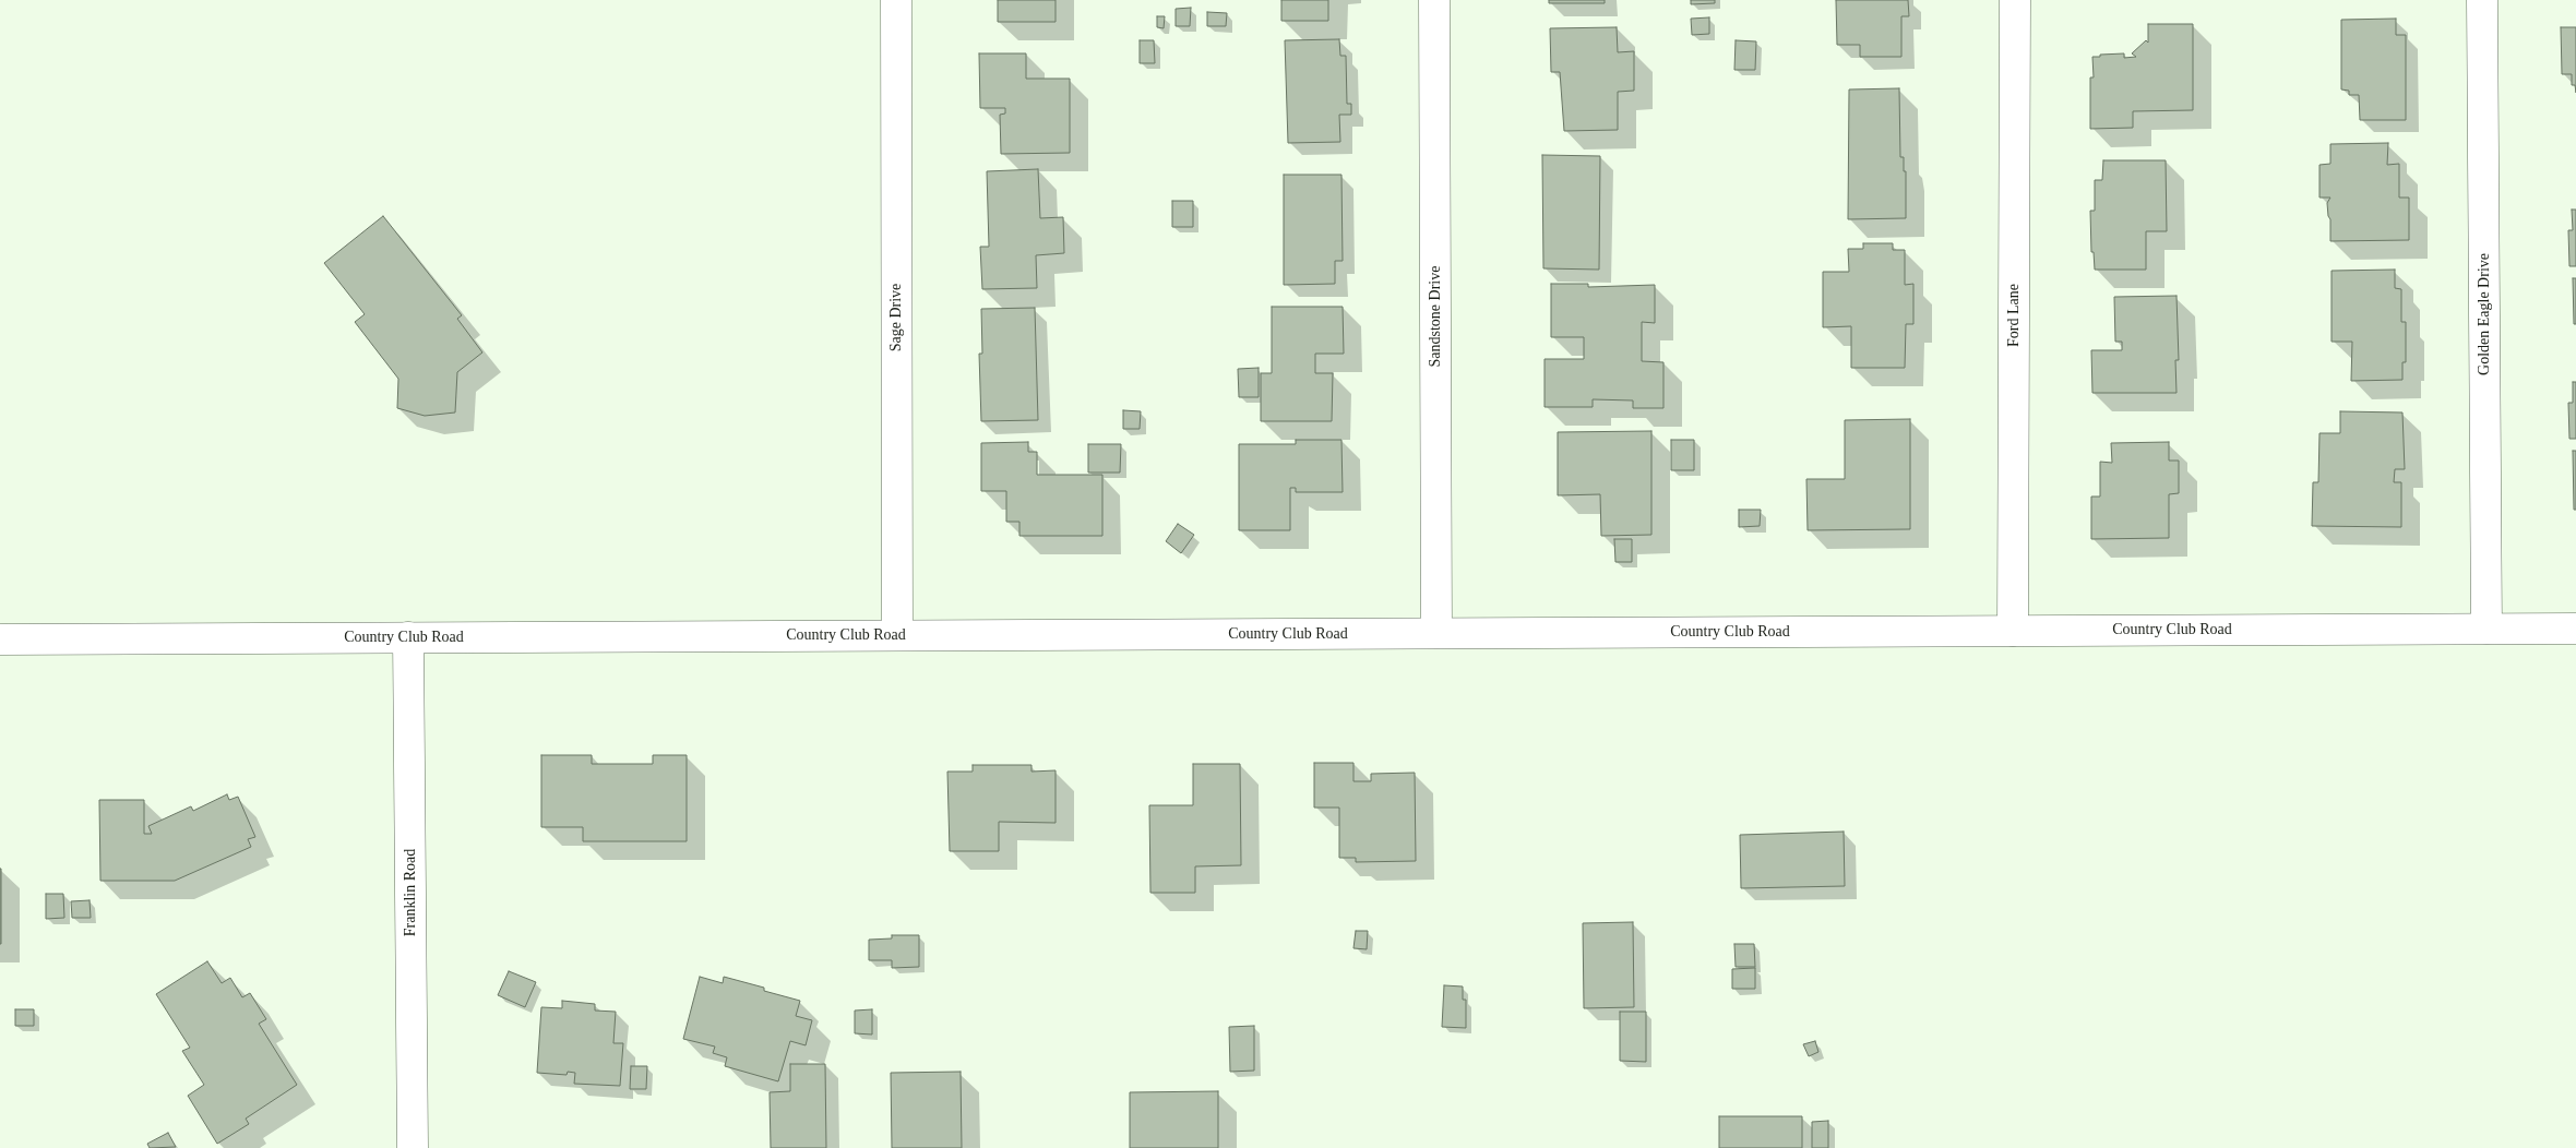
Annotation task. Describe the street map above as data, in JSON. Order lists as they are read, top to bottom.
{
  "streets": {
    "street": [
      "Golden Eagle Drive",
      "Ford Lane",
      "Sandstone Drive",
      "Sage Drive",
      "Country Club Road",
      "Franklin Road"
    ]
  },
  "crossings": [
    ["Golden Eagle Drive", "Country Club Road"],
    ["Ford Lane", "Country Club Road"],
    ["Sandstone Drive", "Country Club Road"],
    ["Sage Drive", "Country Club Road"],
    ["Country Club Road", "Franklin Road"]
  ]
}
